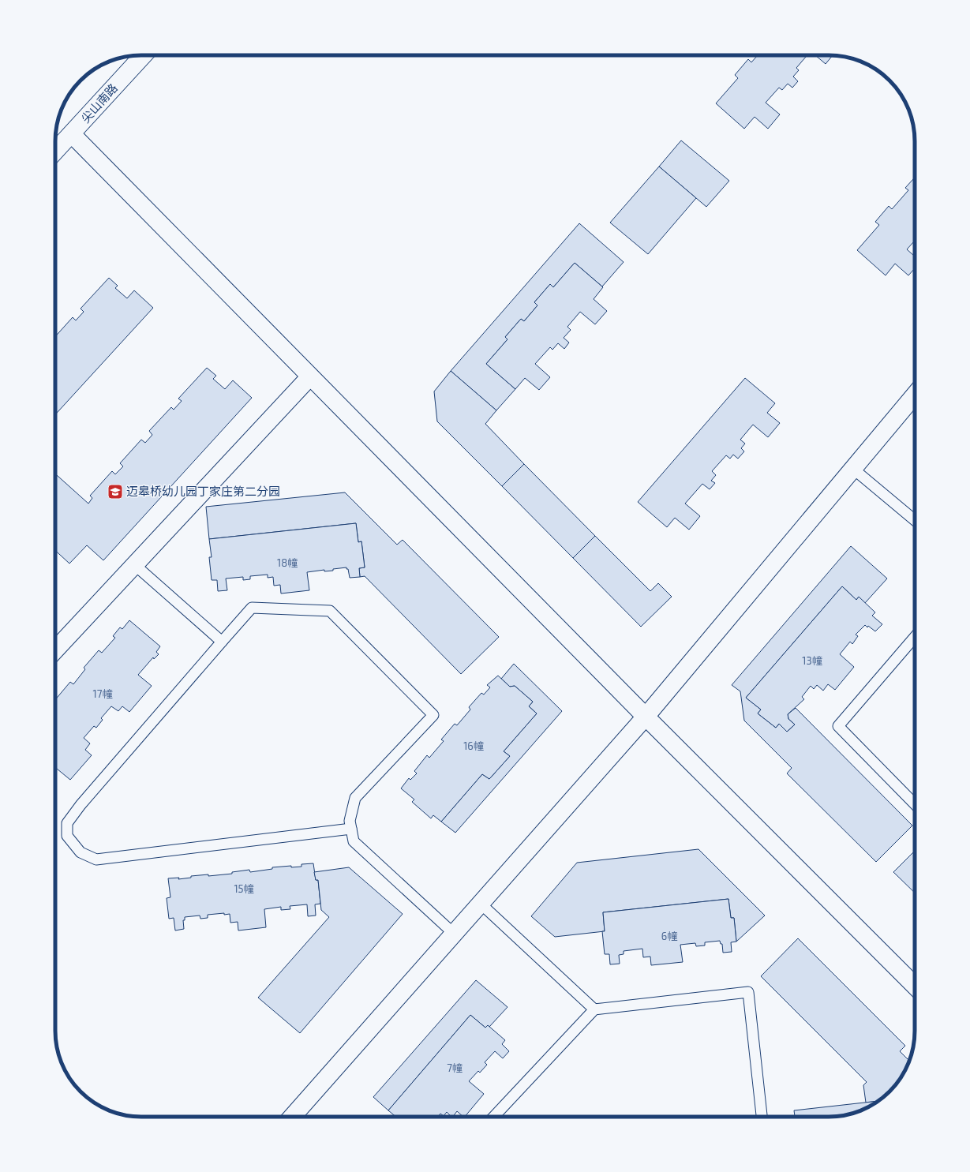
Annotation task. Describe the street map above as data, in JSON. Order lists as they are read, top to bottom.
{
  "streets": {
    "street": ["尖山南路"]
  },
  "places": {
    "school or university": ["迈皋桥幼儿园丁家庄第二分园"]
  },
  "house_numbers": [
    "18幢",
    "13幢",
    "17幢",
    "16幢",
    "15幢",
    "6幢",
    "7幢"
  ]
}
